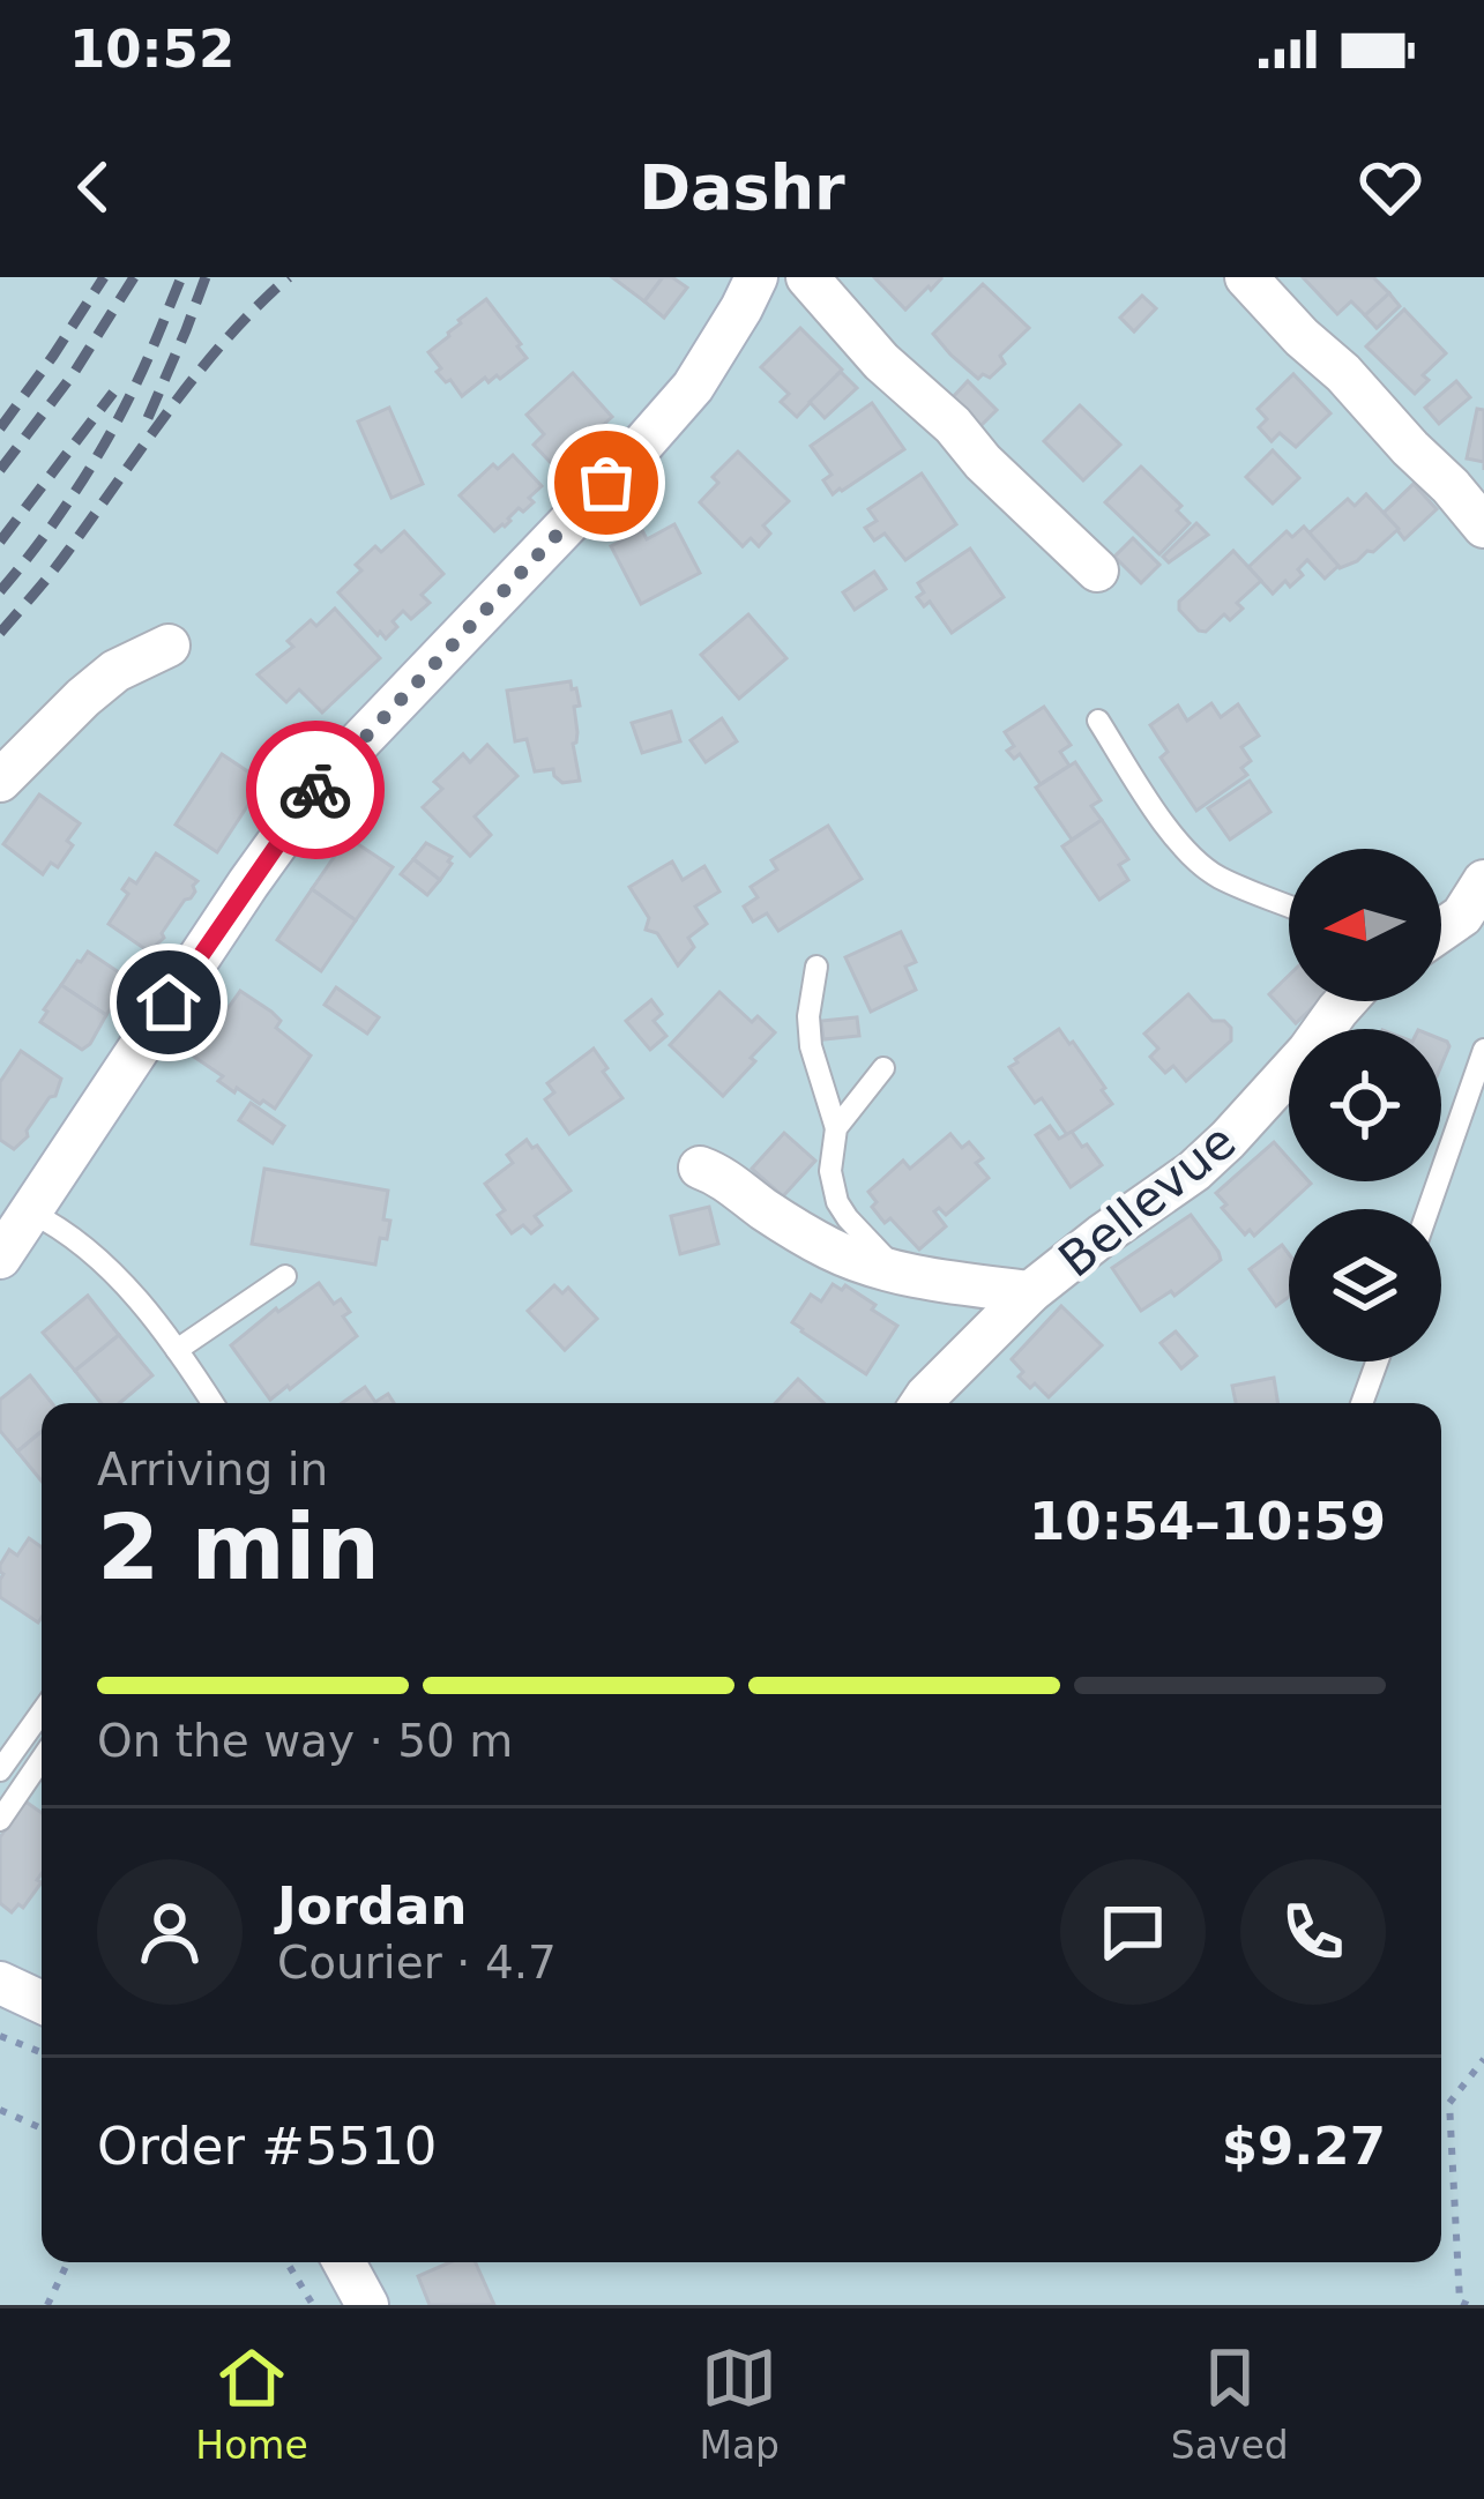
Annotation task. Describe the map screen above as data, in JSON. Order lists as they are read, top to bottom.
{
  "streets": {
    "street": ["Bellevue"]
  },
  "north": "left",
  "page": {
    "status": "10:52",
    "header": "Dashr",
    "heading": ["2 min", "Arriving in", "10:54–10:59"],
    "panel": [
      "Jordan",
      "Courier · 4.7",
      "Order #5510",
      "$9.27"
    ],
    "bar": "On the way · 50 m",
    "tabs": ["Home", "Map", "Saved"]
  }
}
